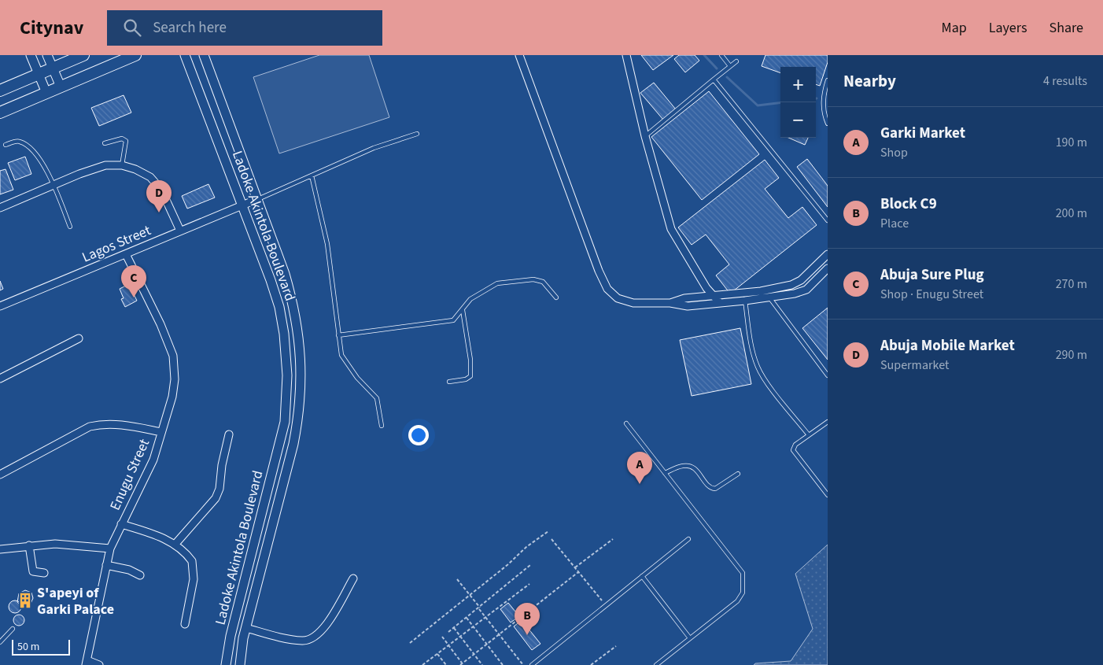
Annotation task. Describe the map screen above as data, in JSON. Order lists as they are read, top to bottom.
{
  "streets": {
    "street": ["Ladoke Akintola Boulevard", "Lagos Street", "Enugu Street"]
  },
  "crossings": [
    ["Ladoke Akintola Boulevard", "Lagos Street"],
    ["Lagos Street", "Enugu Street"]
  ],
  "places": {
    "building": ["S'apeyi of Garki Palace"]
  },
  "scale_bar": "50 m",
  "page": {
    "header": "Citynav",
    "search": "Search here",
    "nav": ["Map", "Layers", "Share"],
    "heading": ["Nearby", "4 results"],
    "map_buttons": ["+", "−"],
    "list": [
      {
        "mark": "A",
        "name": "Garki Market",
        "note": "Shop",
        "value": "190 m"
      },
      {
        "mark": "B",
        "name": "Block C9",
        "note": "Place",
        "value": "200 m"
      },
      {
        "mark": "C",
        "name": "Abuja Sure Plug",
        "note": "Shop · Enugu Street",
        "value": "270 m"
      },
      {
        "mark": "D",
        "name": "Abuja Mobile Market",
        "note": "Supermarket",
        "value": "290 m"
      }
    ],
    "pins": [
      "D",
      "C",
      "A",
      "B"
    ],
    "scale": "50 m"
  }
}
